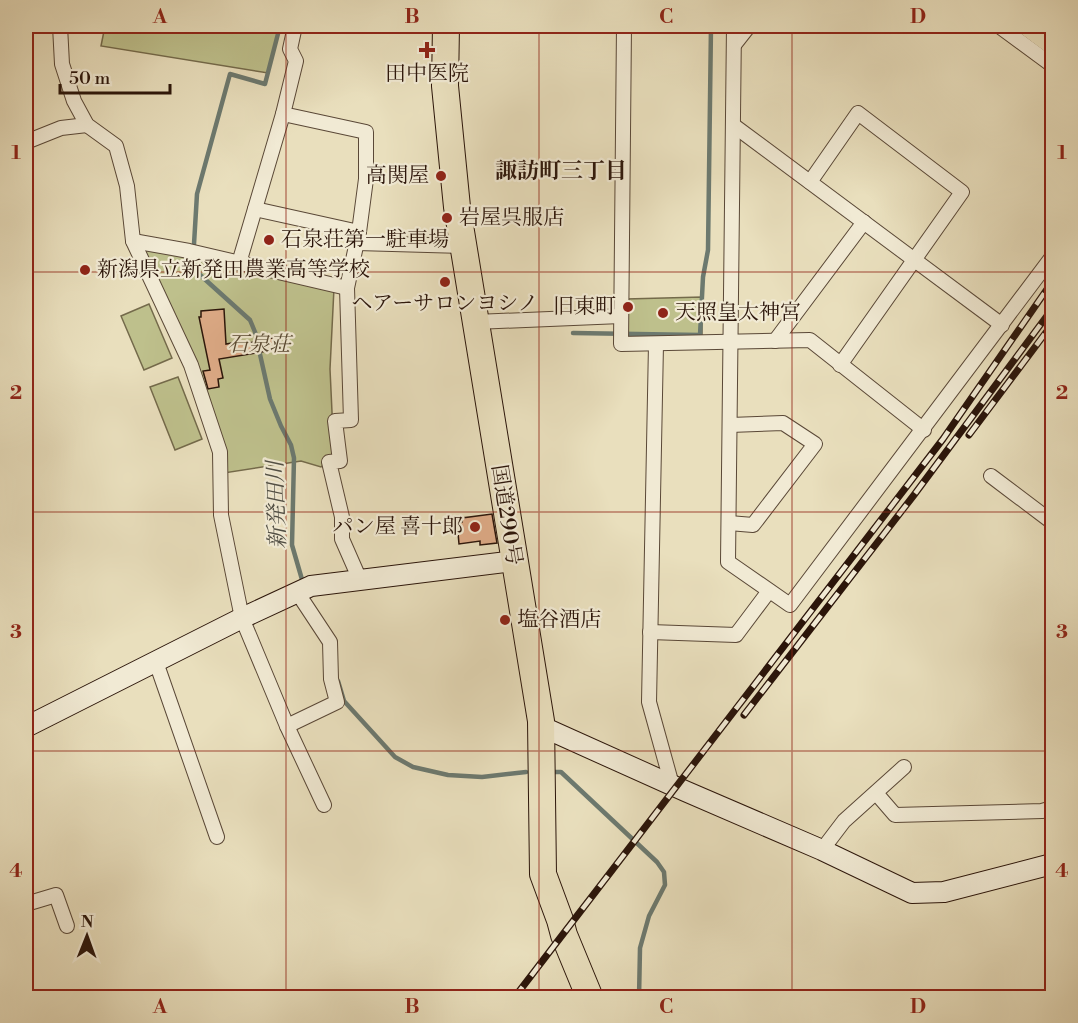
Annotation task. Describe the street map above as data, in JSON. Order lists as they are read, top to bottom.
{
  "streets": {
    "highway": ["国道290号"]
  },
  "districts": ["諏訪町三丁目"],
  "water": ["新発田川"],
  "parks": ["石泉荘"],
  "places": {
    "health": ["田中医院"],
    "other": [
      "高関屋",
      "岩屋呉服店",
      "石泉荘第一駐車場",
      "新潟県立新発田農業高等学校",
      "ヘアーサロンヨシノ",
      "旧東町",
      "天照皇太神宮",
      "パン屋 喜十郎",
      "塩谷酒店"
    ]
  },
  "scale_bar": "50 m",
  "north": "top",
  "grid": {
    "columns": [
      "A",
      "B",
      "C",
      "D"
    ],
    "rows": [
      "1",
      "2",
      "3",
      "4"
    ]
  }
}
